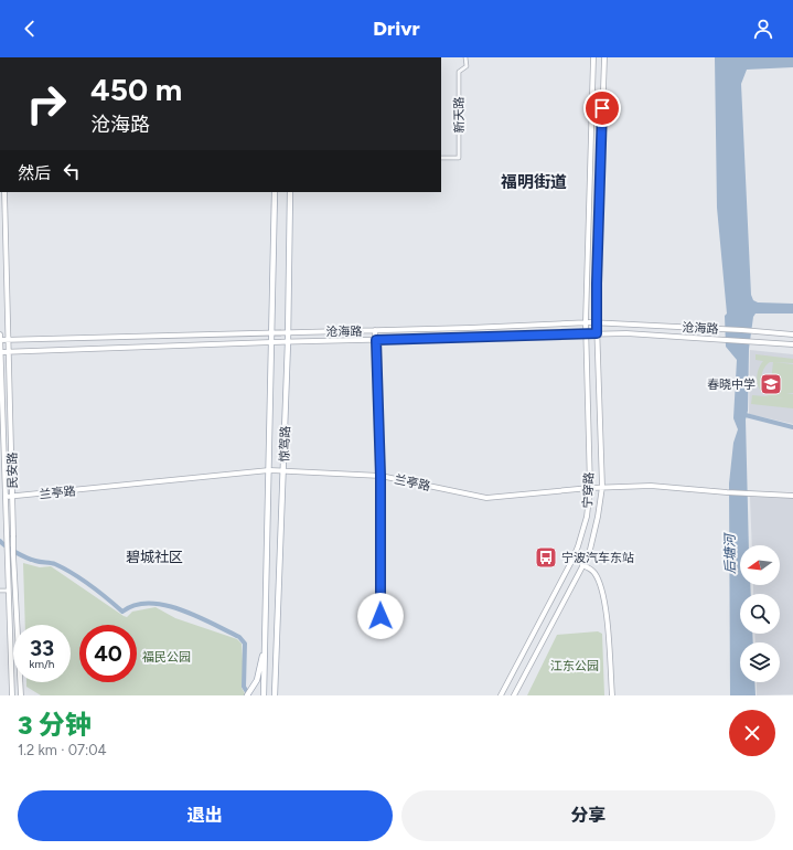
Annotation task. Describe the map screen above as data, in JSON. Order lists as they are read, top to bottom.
{
  "streets": {
    "main road": [
      "沧海路",
      "惊驾路",
      "民安路",
      "兰亭路",
      "宁穿路"
    ],
    "street": ["新天路"]
  },
  "crossings": [
    ["沧海路", "惊驾路"],
    ["沧海路", "民安路"],
    ["沧海路", "宁穿路"],
    ["惊驾路", "兰亭路"],
    ["民安路", "兰亭路"],
    ["兰亭路", "宁穿路"]
  ],
  "districts": ["福明街道", "碧城社区"],
  "water": ["后塘河"],
  "parks": ["福民公园", "江东公园"],
  "places": {
    "school or university": ["春晓中学"],
    "bus stop": ["宁波汽车东站"]
  },
  "north": "left",
  "page": {
    "header": "Drivr",
    "turn": ["450 m", "沧海路"],
    "then": "然后",
    "speed": "33 km/h",
    "limit": "40",
    "heading": ["3 分钟", "1.2 km · 07:04"],
    "buttons": ["退出", "分享"]
  }
}
